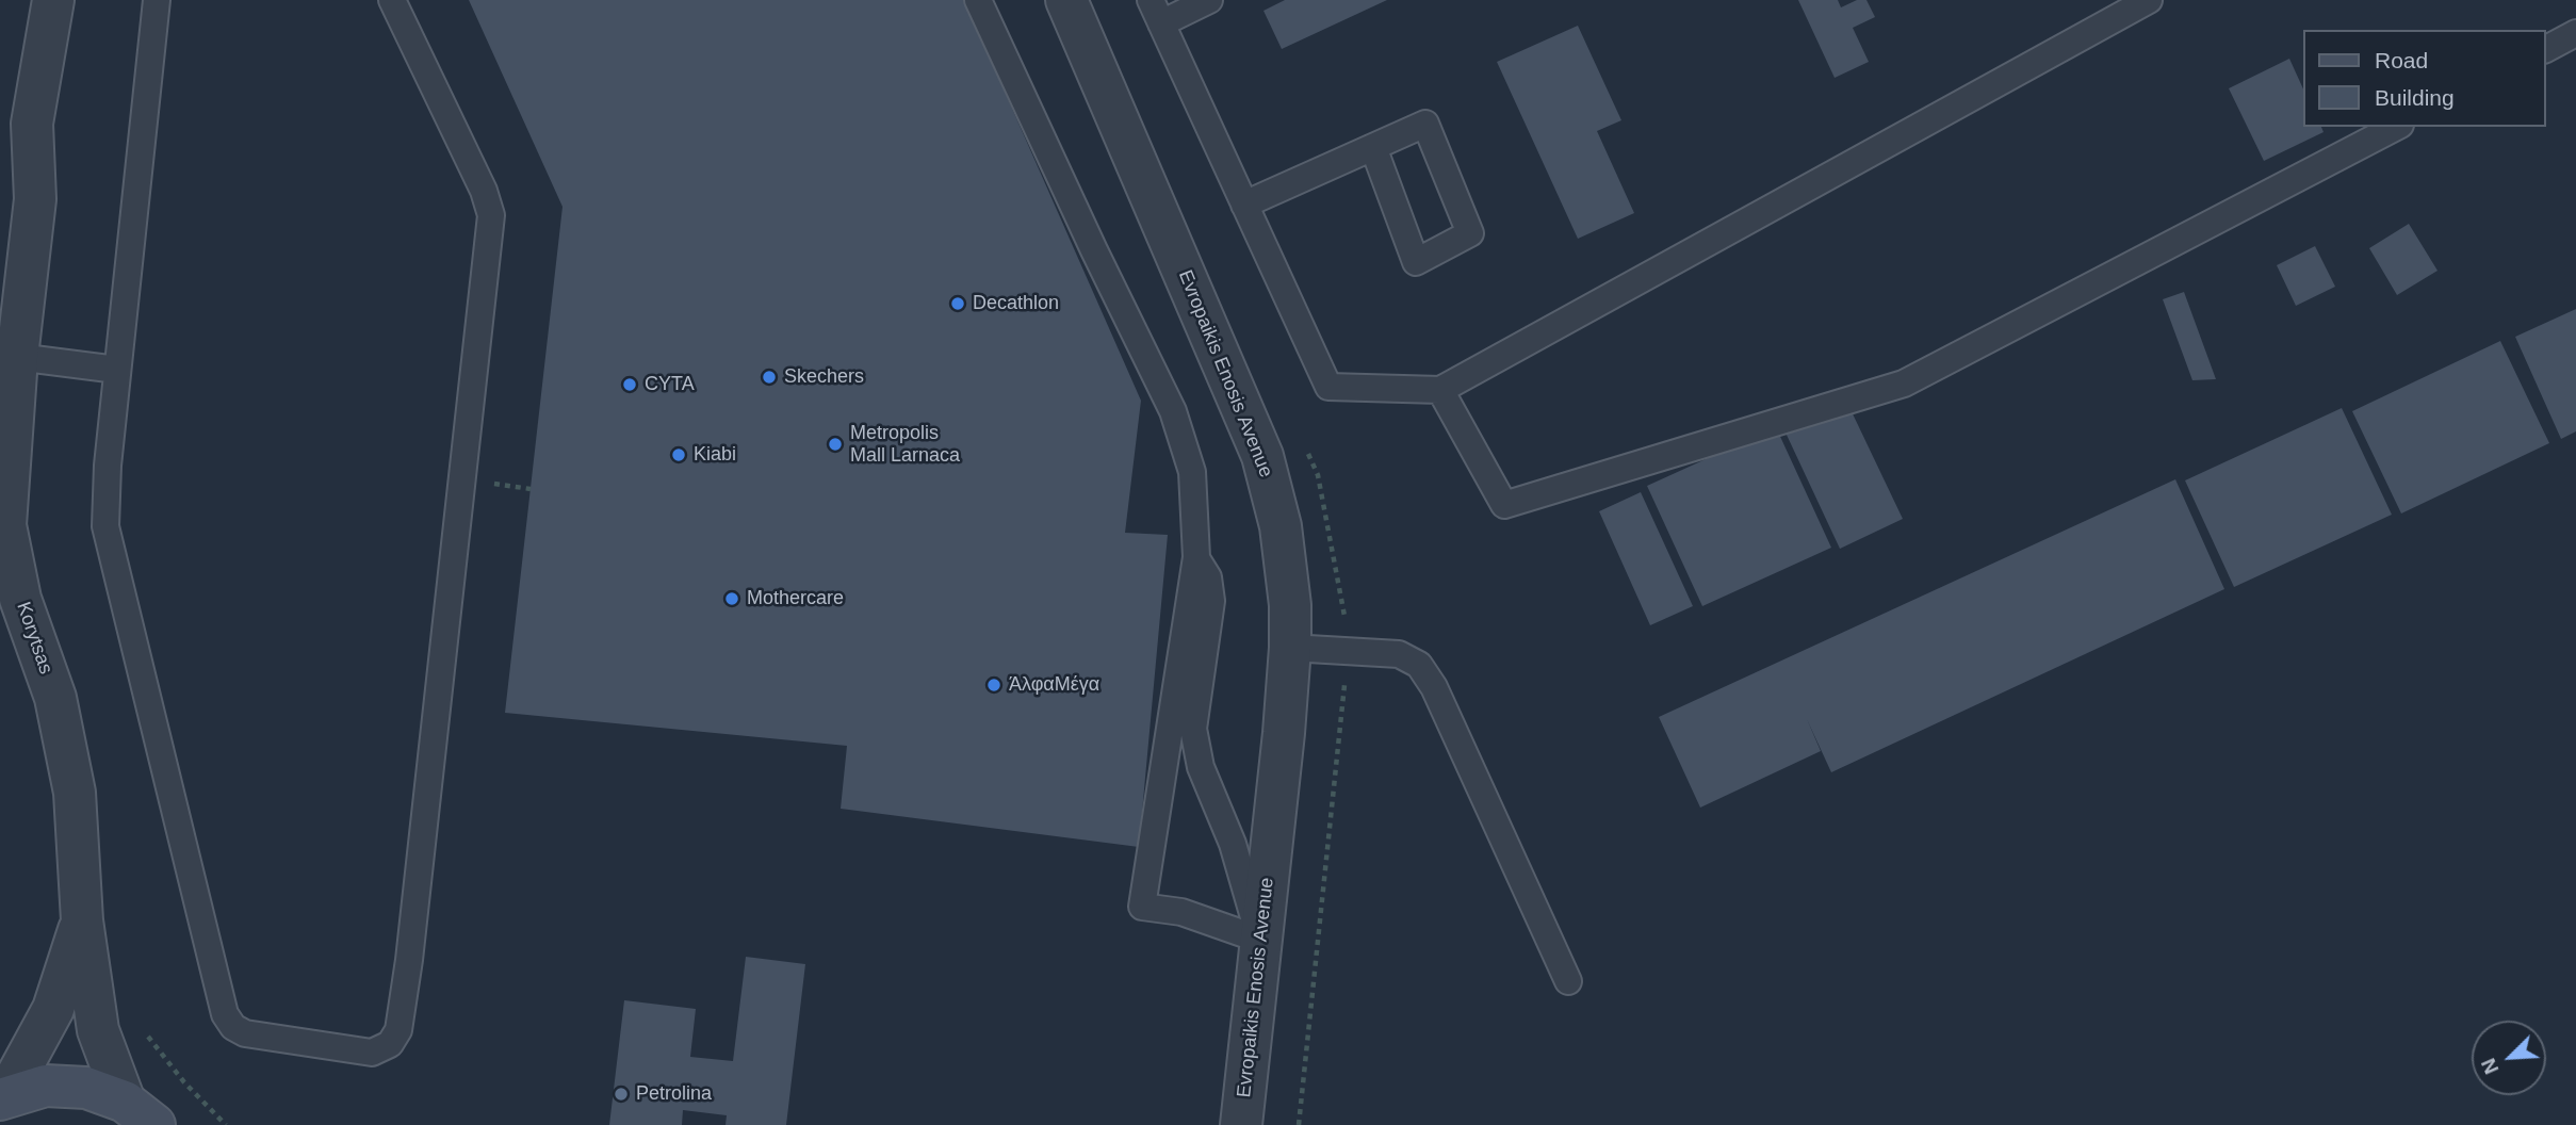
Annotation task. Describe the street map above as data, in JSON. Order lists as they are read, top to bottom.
{
  "streets": {
    "street": ["Evropaikis Enosis Avenue", "Korytsas"]
  },
  "places": [
    "Decathlon",
    "Skechers",
    "CYTA",
    "Metropolis Mall Larnaca",
    "Kiabi",
    "Mothercare",
    "ΆλφαΜέγα",
    "Petrolina"
  ],
  "legend": ["Road", "Building"],
  "north": "bottom left"
}
